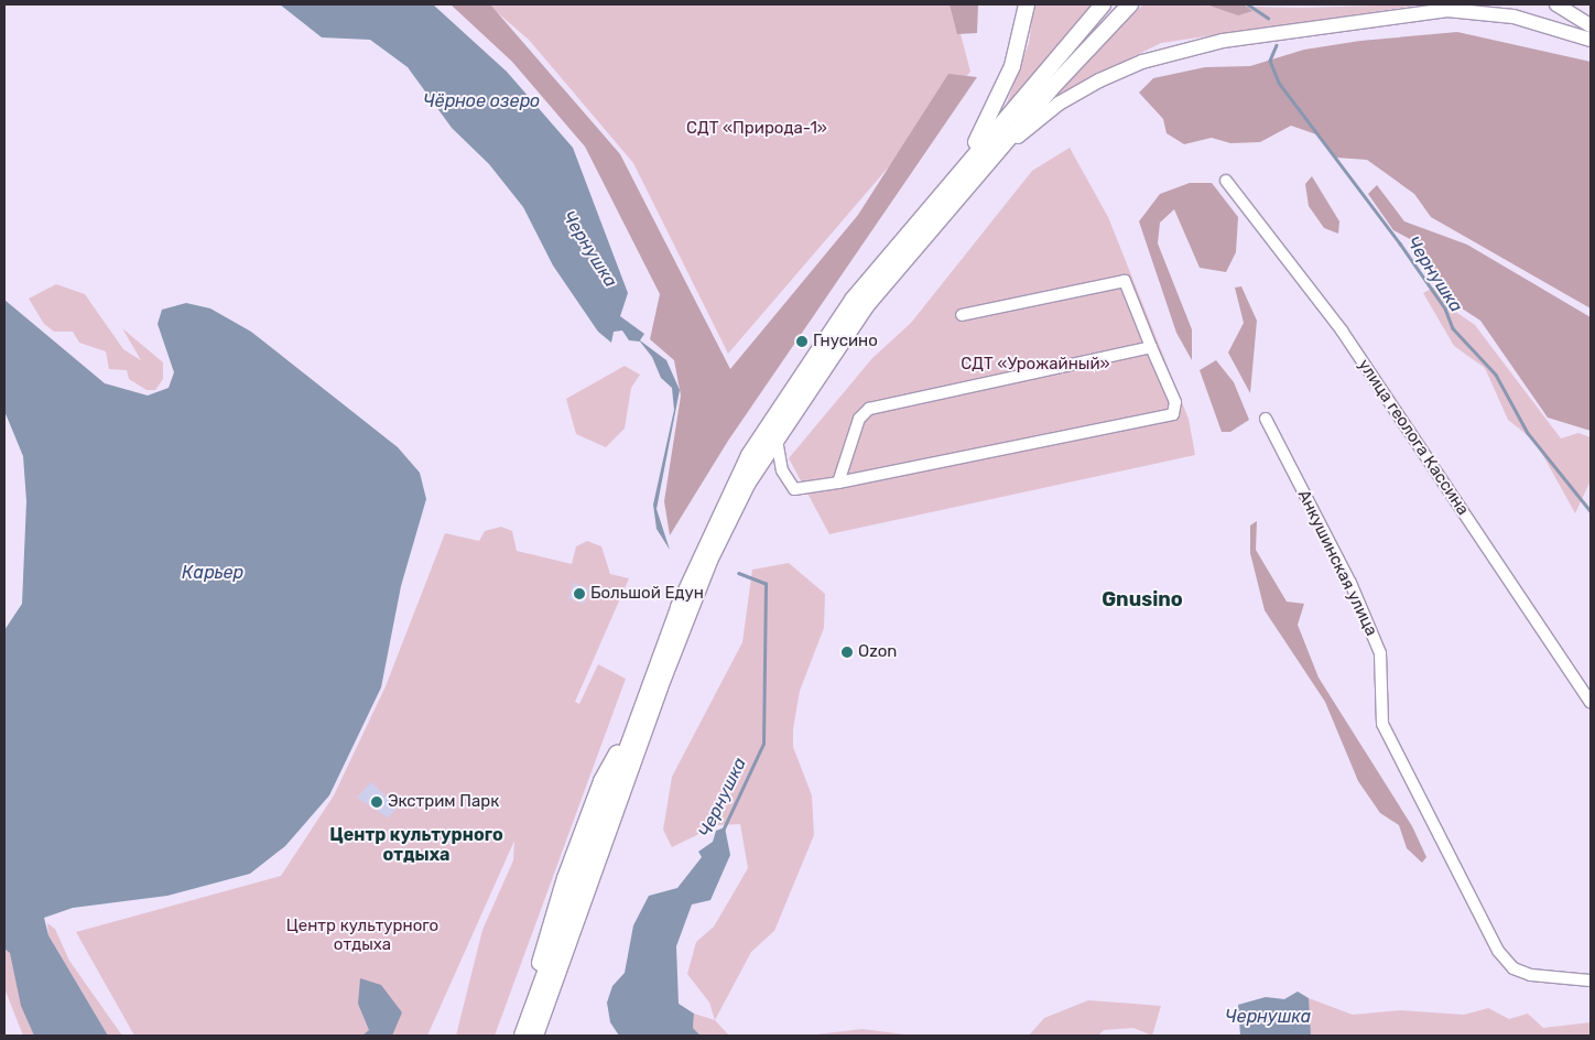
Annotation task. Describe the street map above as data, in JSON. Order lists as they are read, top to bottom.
{
  "streets": {
    "street": ["улица геолога Кассина", "Анкушинская улица"]
  },
  "districts": ["Gnusino", "Центр культурного отдыха"],
  "water": ["Чёрное озеро", "Чернушка", "Карьер"],
  "parks": ["СДТ «Природа-1»", "СДТ «Урожайный»", "Центр культурного отдыха"],
  "places": [
    "Гнусино",
    "Большой Едун",
    "Ozon",
    "Экстрим Парк"
  ]
}
